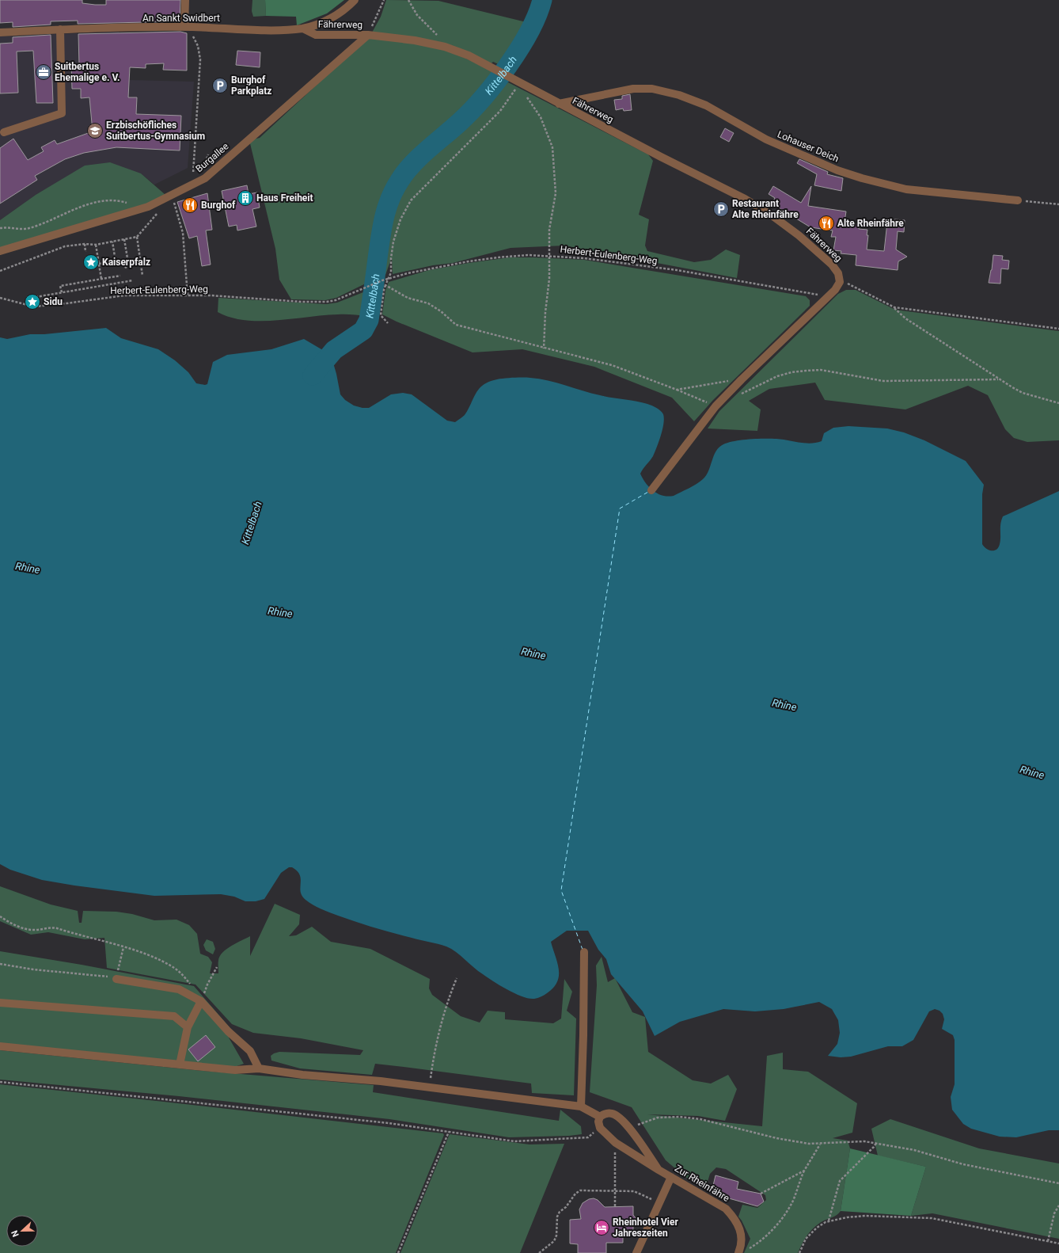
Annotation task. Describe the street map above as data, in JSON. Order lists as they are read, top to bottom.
{
  "streets": {
    "street": [
      "An Sankt Swidbert",
      "Fährerweg",
      "Lohauser Deich",
      "Burgallee",
      "Zur Rheinfähre"
    ],
    "path": ["Herbert-Eulenberg-Weg"]
  },
  "crossings": [
    ["An Sankt Swidbert", "Fährerweg"],
    ["Fährerweg", "Lohauser Deich"],
    ["Fährerweg", "Burgallee"]
  ],
  "water": ["Kittelbach", "Rhine"],
  "places": {
    "office": ["Suitbertus Ehemalige e. V."],
    "parking": ["Burghof Parkplatz", "Restaurant Alte Rheinfähre"],
    "school or university": ["Erzbischöfliches Suitbertus-Gymnasium"],
    "building": ["Haus Freiheit"],
    "restaurant": ["Burghof", "Alte Rheinfähre"],
    "place": ["Kaiserpfalz", "Sidu"],
    "hotel": ["Rheinhotel Vier Jahreszeiten"]
  },
  "north": "left"
}
